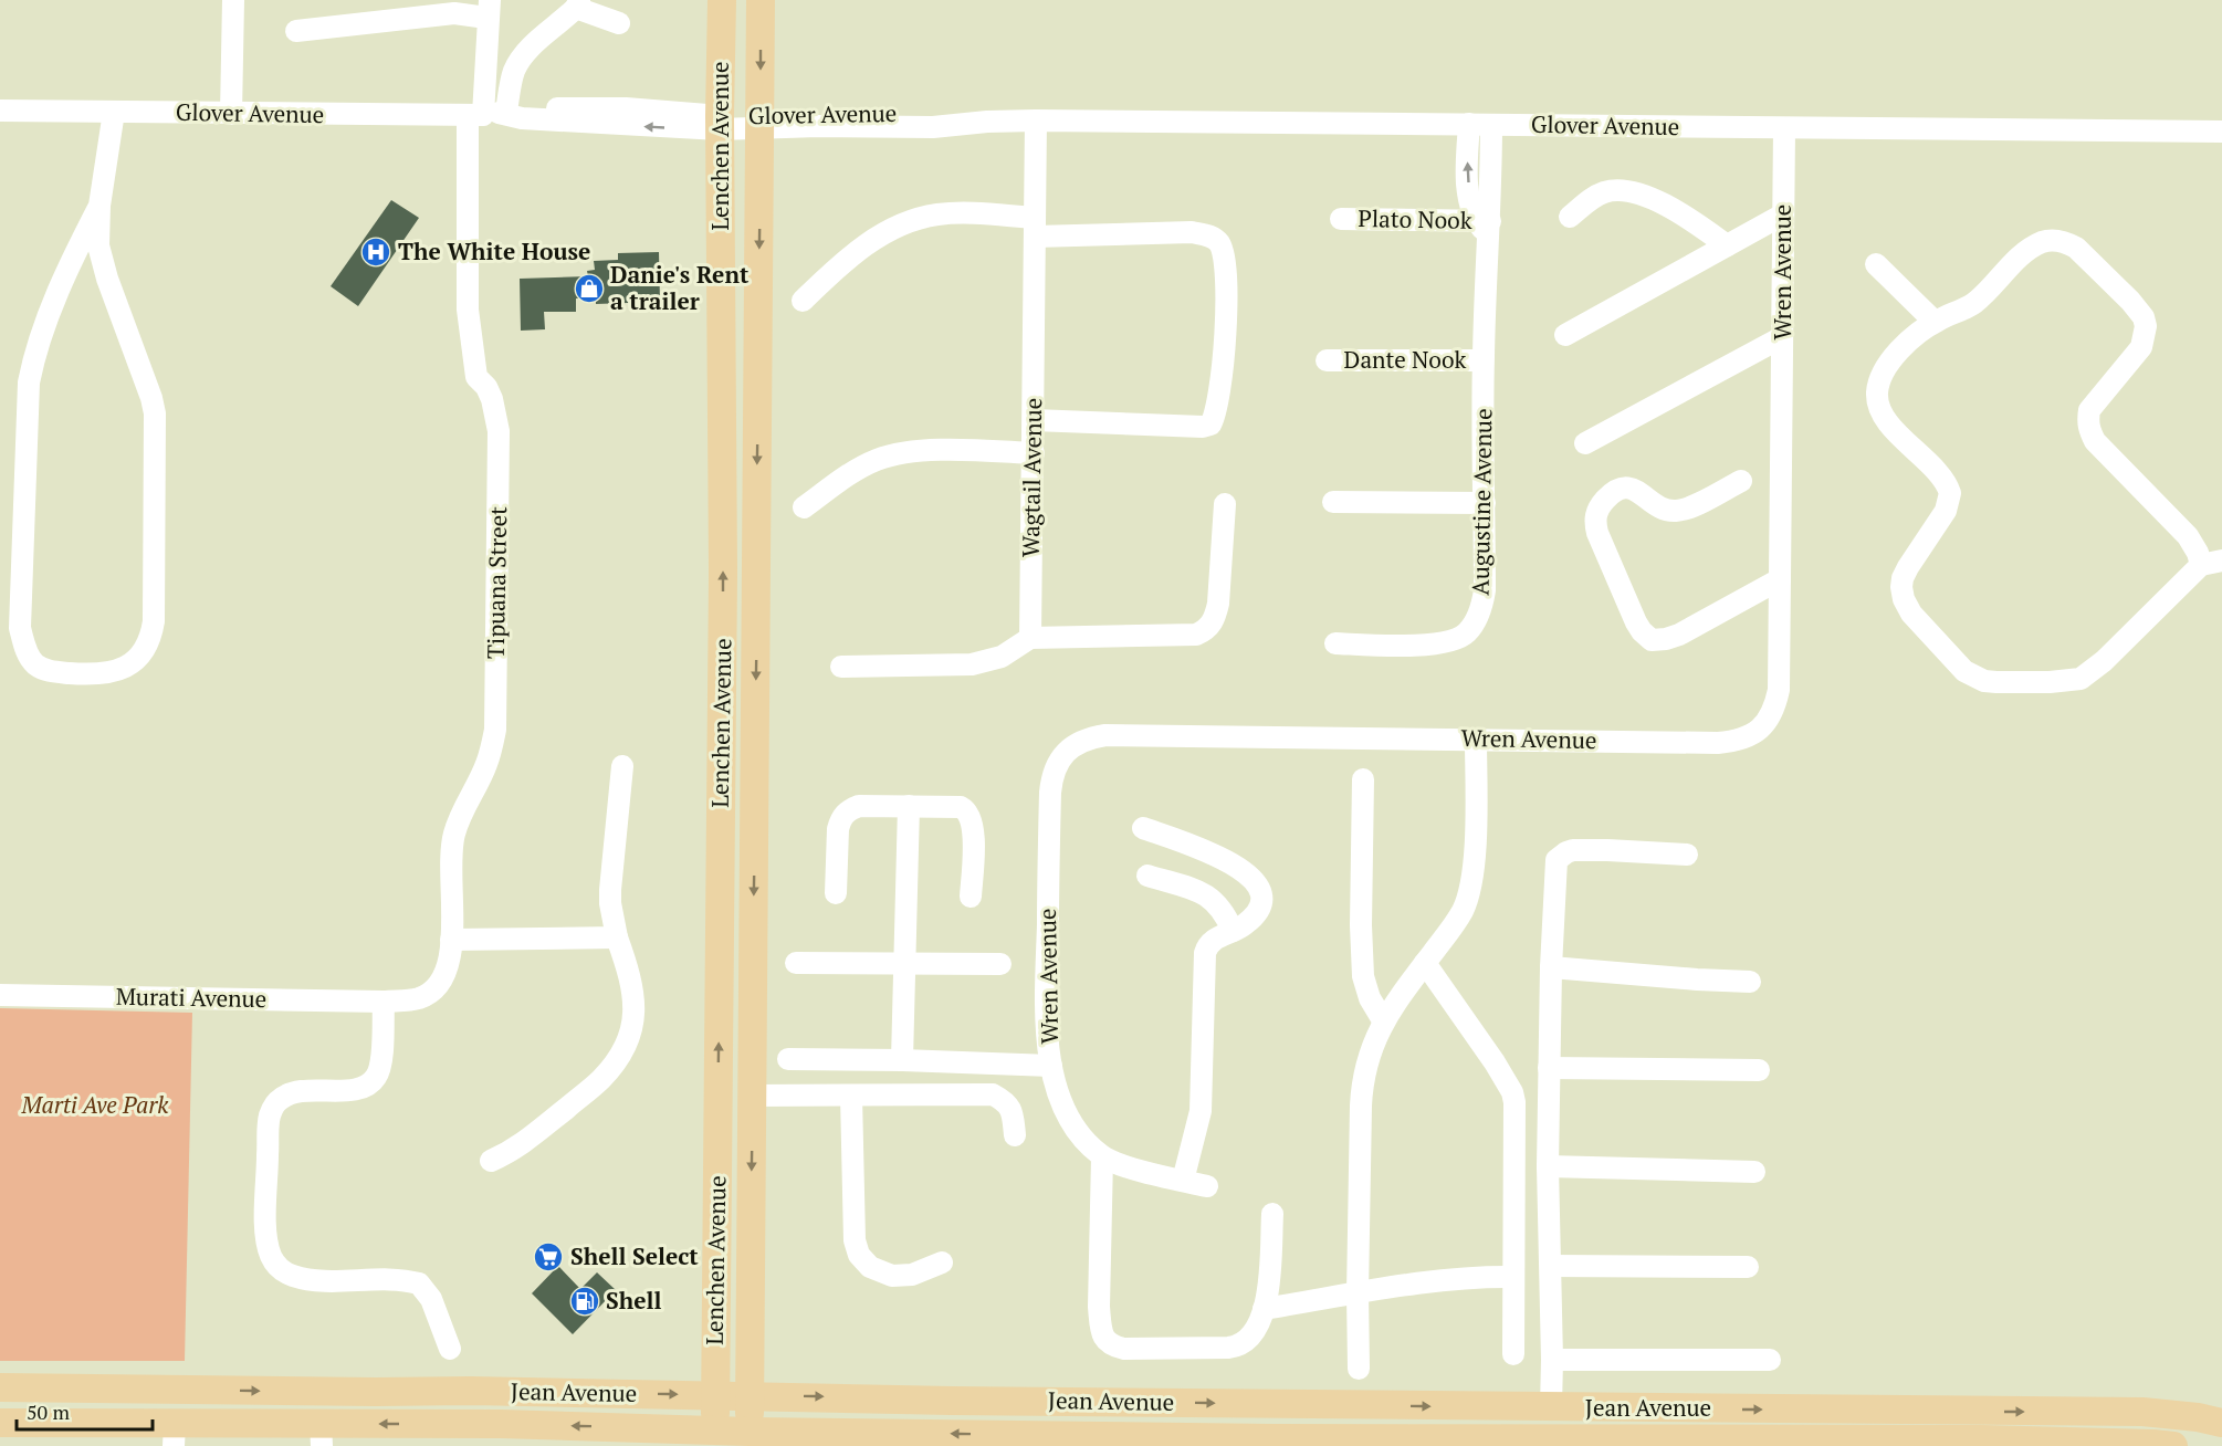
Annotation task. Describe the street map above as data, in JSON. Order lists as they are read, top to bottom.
{
  "streets": {
    "main road": ["Lenchen Avenue", "Jean Avenue"],
    "street": [
      "Glover Avenue",
      "Plato Nook",
      "Wren Avenue",
      "Dante Nook",
      "Wagtail Avenue",
      "Augustine Avenue",
      "Tipuana Street",
      "Murati Avenue"
    ]
  },
  "crossings": [
    ["Glover Avenue", "Lenchen Avenue"],
    ["Glover Avenue", "Wren Avenue"],
    ["Glover Avenue", "Wagtail Avenue"],
    ["Glover Avenue", "Augustine Avenue"],
    ["Glover Avenue", "Tipuana Street"],
    ["Lenchen Avenue", "Jean Avenue"],
    ["Plato Nook", "Augustine Avenue"],
    ["Dante Nook", "Augustine Avenue"],
    ["Tipuana Street", "Murati Avenue"]
  ],
  "parks": ["Marti Ave Park"],
  "places": {
    "hospital": ["The White House"],
    "shop": ["Danie's Rent a trailer"],
    "supermarket": ["Shell Select"],
    "fuel station": ["Shell"]
  },
  "scale_bar": "50 m"
}
